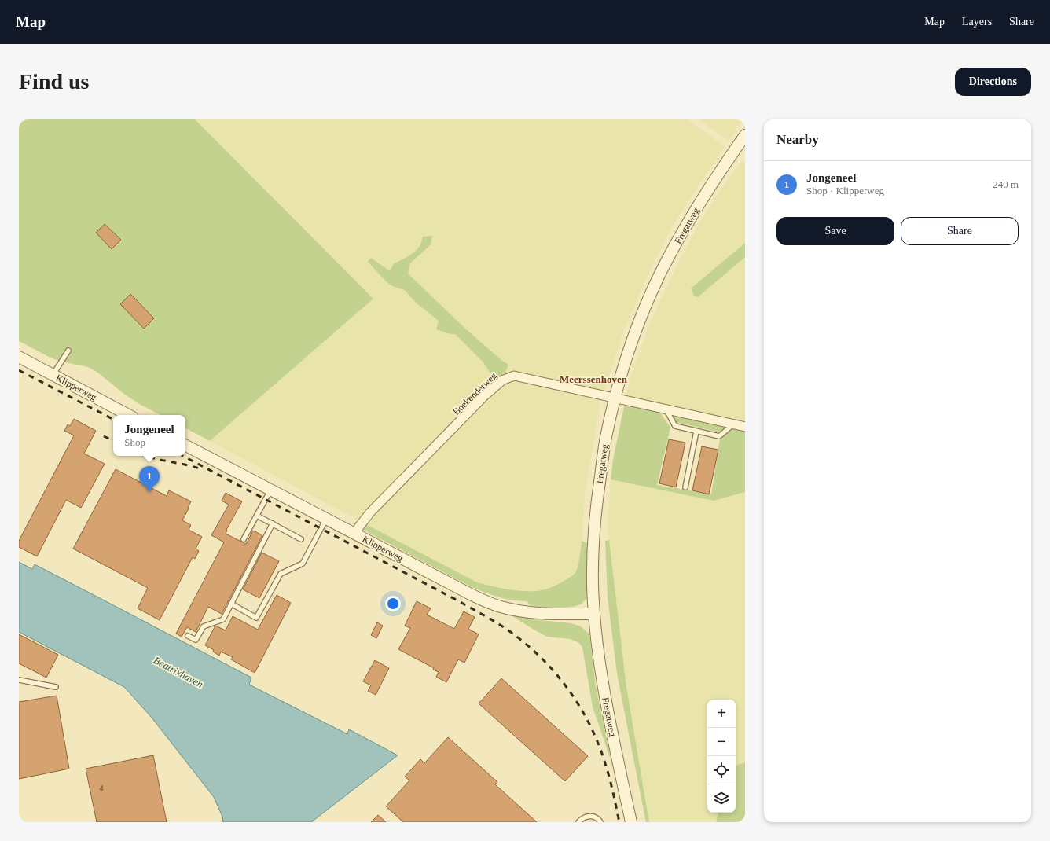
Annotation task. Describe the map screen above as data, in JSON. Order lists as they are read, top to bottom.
{
  "streets": {
    "street": ["Fregatweg", "Klipperweg", "Boekenderweg"]
  },
  "crossings": [
    ["Fregatweg", "Klipperweg"],
    ["Fregatweg", "Boekenderweg"],
    ["Klipperweg", "Boekenderweg"]
  ],
  "districts": ["Meerssenhoven"],
  "water": ["Beatrixhaven"],
  "house_numbers": ["4"],
  "page": {
    "header": "Map",
    "nav": ["Map", "Layers", "Share"],
    "buttons": [
      "Directions",
      ["Save", "Share"]
    ],
    "title": "Find us",
    "heading": "Nearby",
    "list": [
      {
        "mark": "1",
        "name": "Jongeneel",
        "note": "Shop · Klipperweg",
        "value": "240 m"
      }
    ],
    "popup": ["Jongeneel", "Shop"],
    "pins": "1",
    "map_buttons": ["+", "−"]
  }
}
